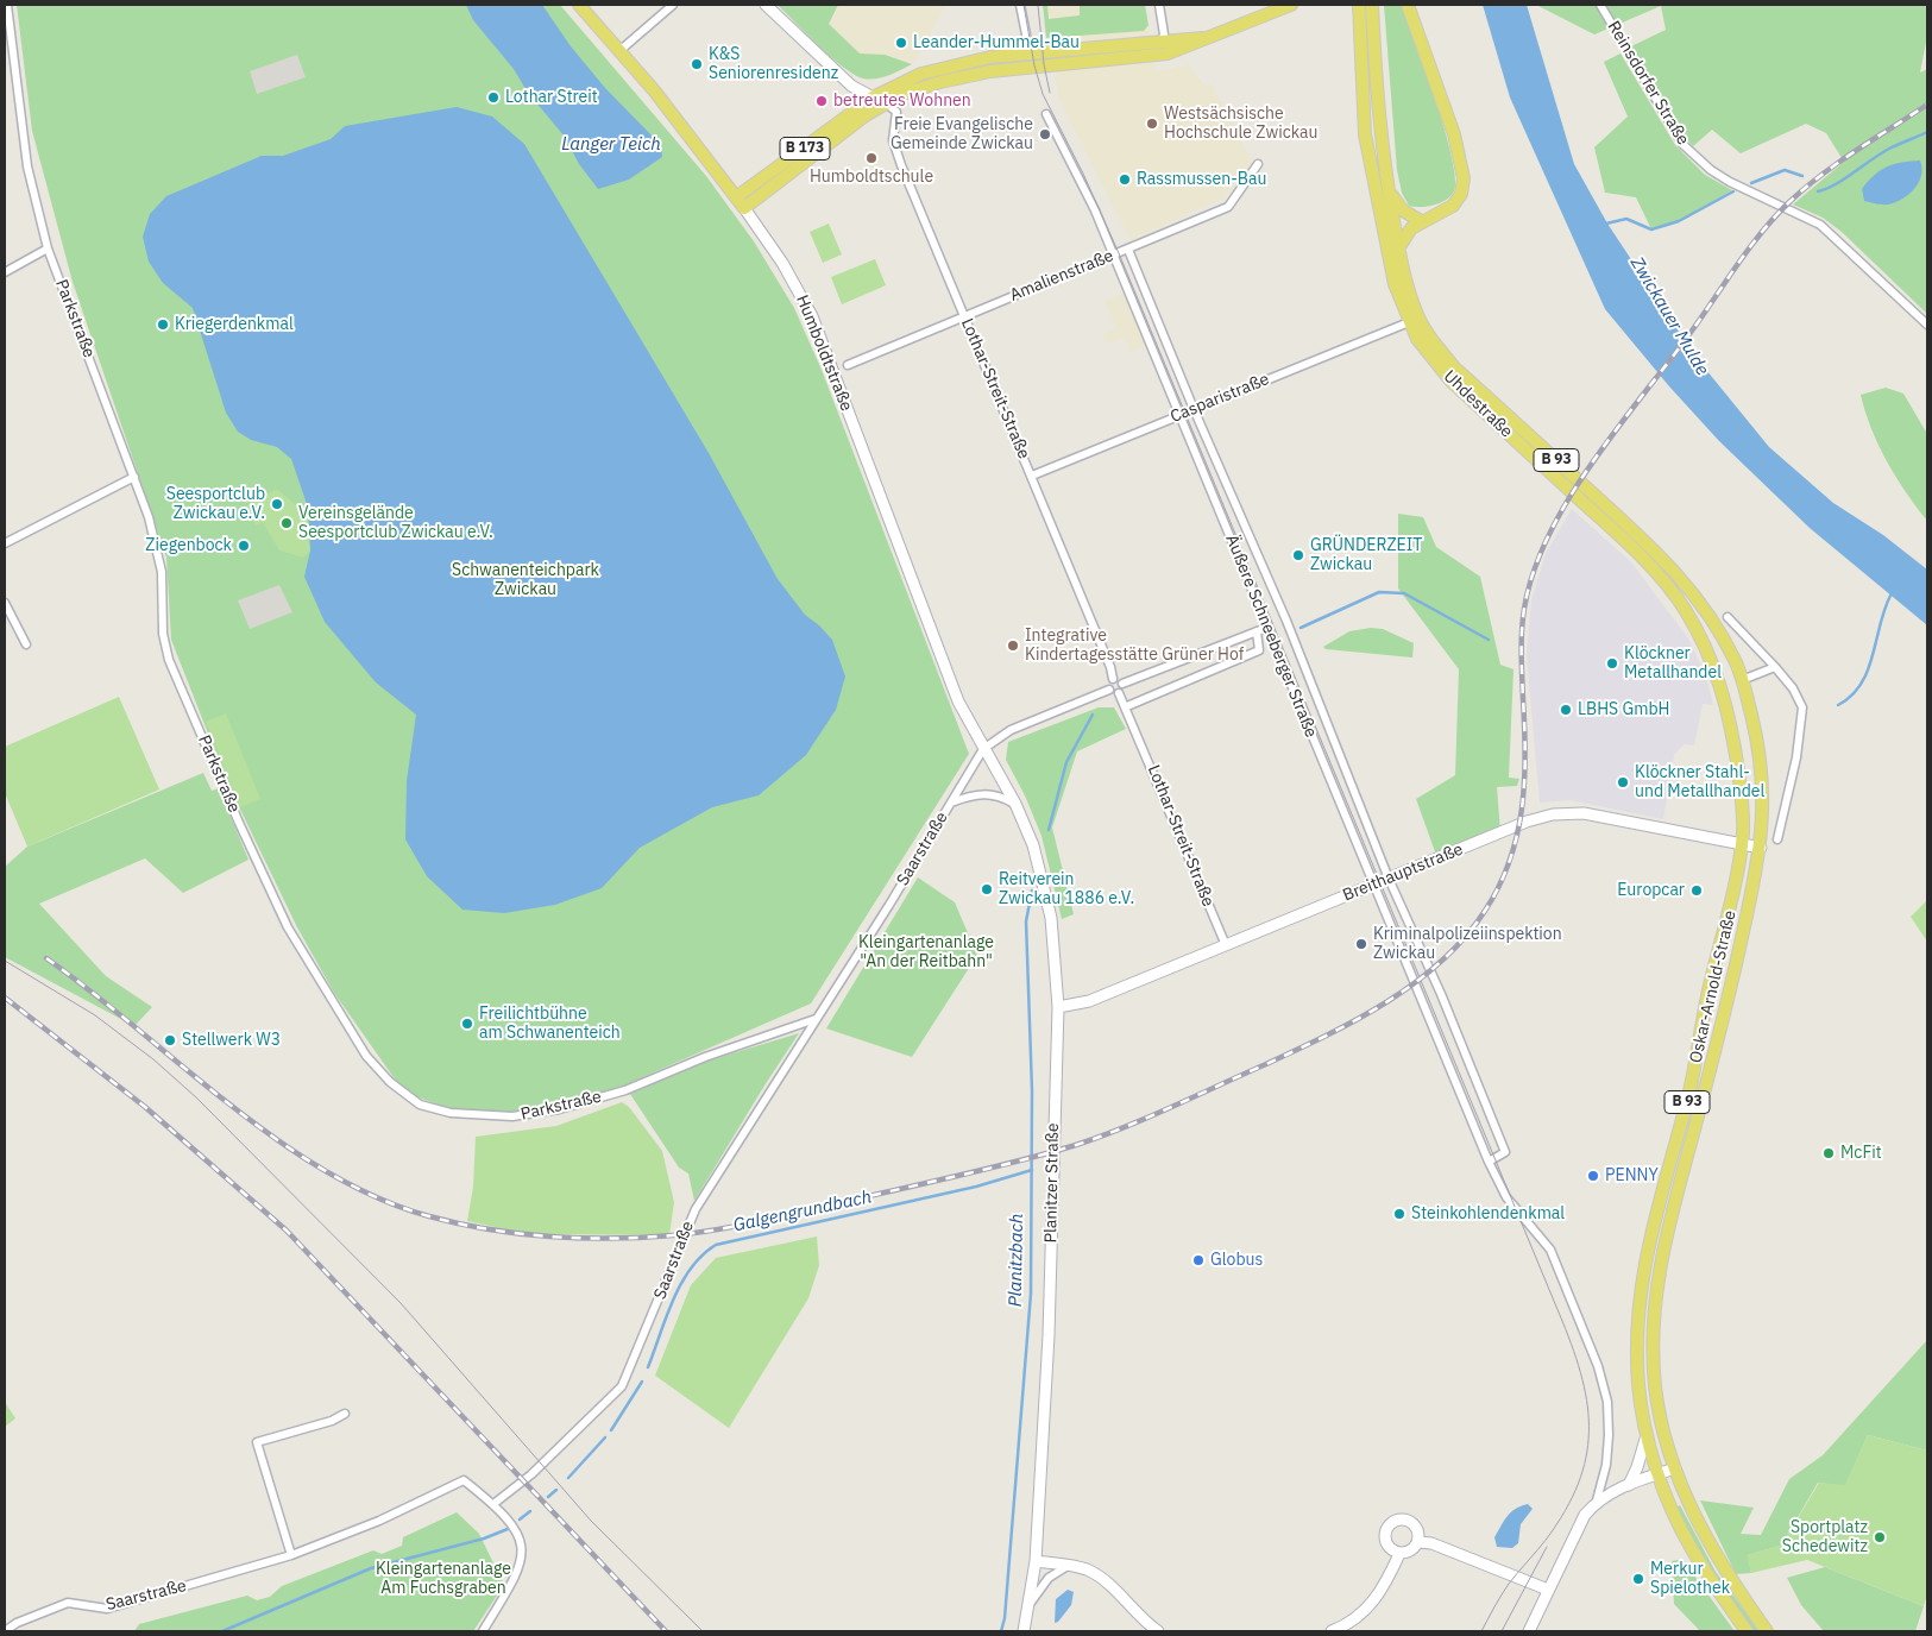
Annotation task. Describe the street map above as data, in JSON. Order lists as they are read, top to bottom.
{
  "streets": {
    "main road": [
      "B 173",
      "Humboldtstraße",
      "Uhdestraße",
      "B 93",
      "Äußere Schneeberger Straße",
      "Breithauptstraße",
      "Oskar-Arnold-Straße",
      "Planitzer Straße"
    ],
    "street": [
      "Reinsdorfer Straße",
      "Amalienstraße",
      "Parkstraße",
      "Lothar-Streit-Straße",
      "Casparistraße",
      "Saarstraße"
    ]
  },
  "crossings": [
    ["B 173", "Humboldtstraße"],
    ["B 173", "Lothar-Streit-Straße"],
    ["Amalienstraße", "Lothar-Streit-Straße"],
    ["Amalienstraße", "Äußere Schneeberger Straße"],
    ["Parkstraße", "Saarstraße"],
    ["Humboldtstraße", "Saarstraße"],
    ["Humboldtstraße", "Planitzer Straße"],
    ["Lothar-Streit-Straße", "Casparistraße"],
    ["Lothar-Streit-Straße", "Saarstraße"],
    ["Lothar-Streit-Straße", "Breithauptstraße"],
    ["Casparistraße", "Uhdestraße"],
    ["Casparistraße", "Äußere Schneeberger Straße"],
    ["Uhdestraße", "Breithauptstraße"],
    ["Uhdestraße", "Oskar-Arnold-Straße"],
    ["Äußere Schneeberger Straße", "Breithauptstraße"],
    ["Äußere Schneeberger Straße", "Oskar-Arnold-Straße"],
    ["Saarstraße", "Planitzer Straße"],
    ["Breithauptstraße", "Oskar-Arnold-Straße"],
    ["Breithauptstraße", "Planitzer Straße"]
  ],
  "water": [
    "Langer Teich",
    "Zwickauer Mulde",
    "Galgengrundbach",
    "Planitzbach"
  ],
  "parks": ["Schwanenteichpark Zwickau", "Kleingartenanlage \"An der Reitbahn\"", "Kleingartenanlage Am Fuchsgraben"],
  "places": [
    "Leander-Hummel-Bau",
    "K&S Seniorenresidenz",
    "Lothar Streit",
    "betreutes Wohnen",
    "Westsächsische Hochschule Zwickau",
    "Freie Evangelische Gemeinde Zwickau",
    "Humboldtschule",
    "Rassmussen-Bau",
    "Kriegerdenkmal",
    "Seesportclub Zwickau e.V.",
    "Vereinsgelände Seesportclub Zwickau e.V.",
    "Ziegenbock",
    "GRÜNDERZEIT Zwickau",
    "Integrative Kindertagesstätte Grüner Hof",
    "Klöckner Metallhandel",
    "LBHS GmbH",
    "Klöckner Stahl- und Metallhandel",
    "Reitverein Zwickau 1886 e.V.",
    "Europcar",
    "Kriminalpolizeiinspektion Zwickau",
    "Freilichtbühne am Schwanenteich",
    "Stellwerk W3",
    "McFit",
    "PENNY",
    "Steinkohlendenkmal",
    "Globus",
    "Sportplatz Schedewitz",
    "Merkur Spielothek"
  ]
}
